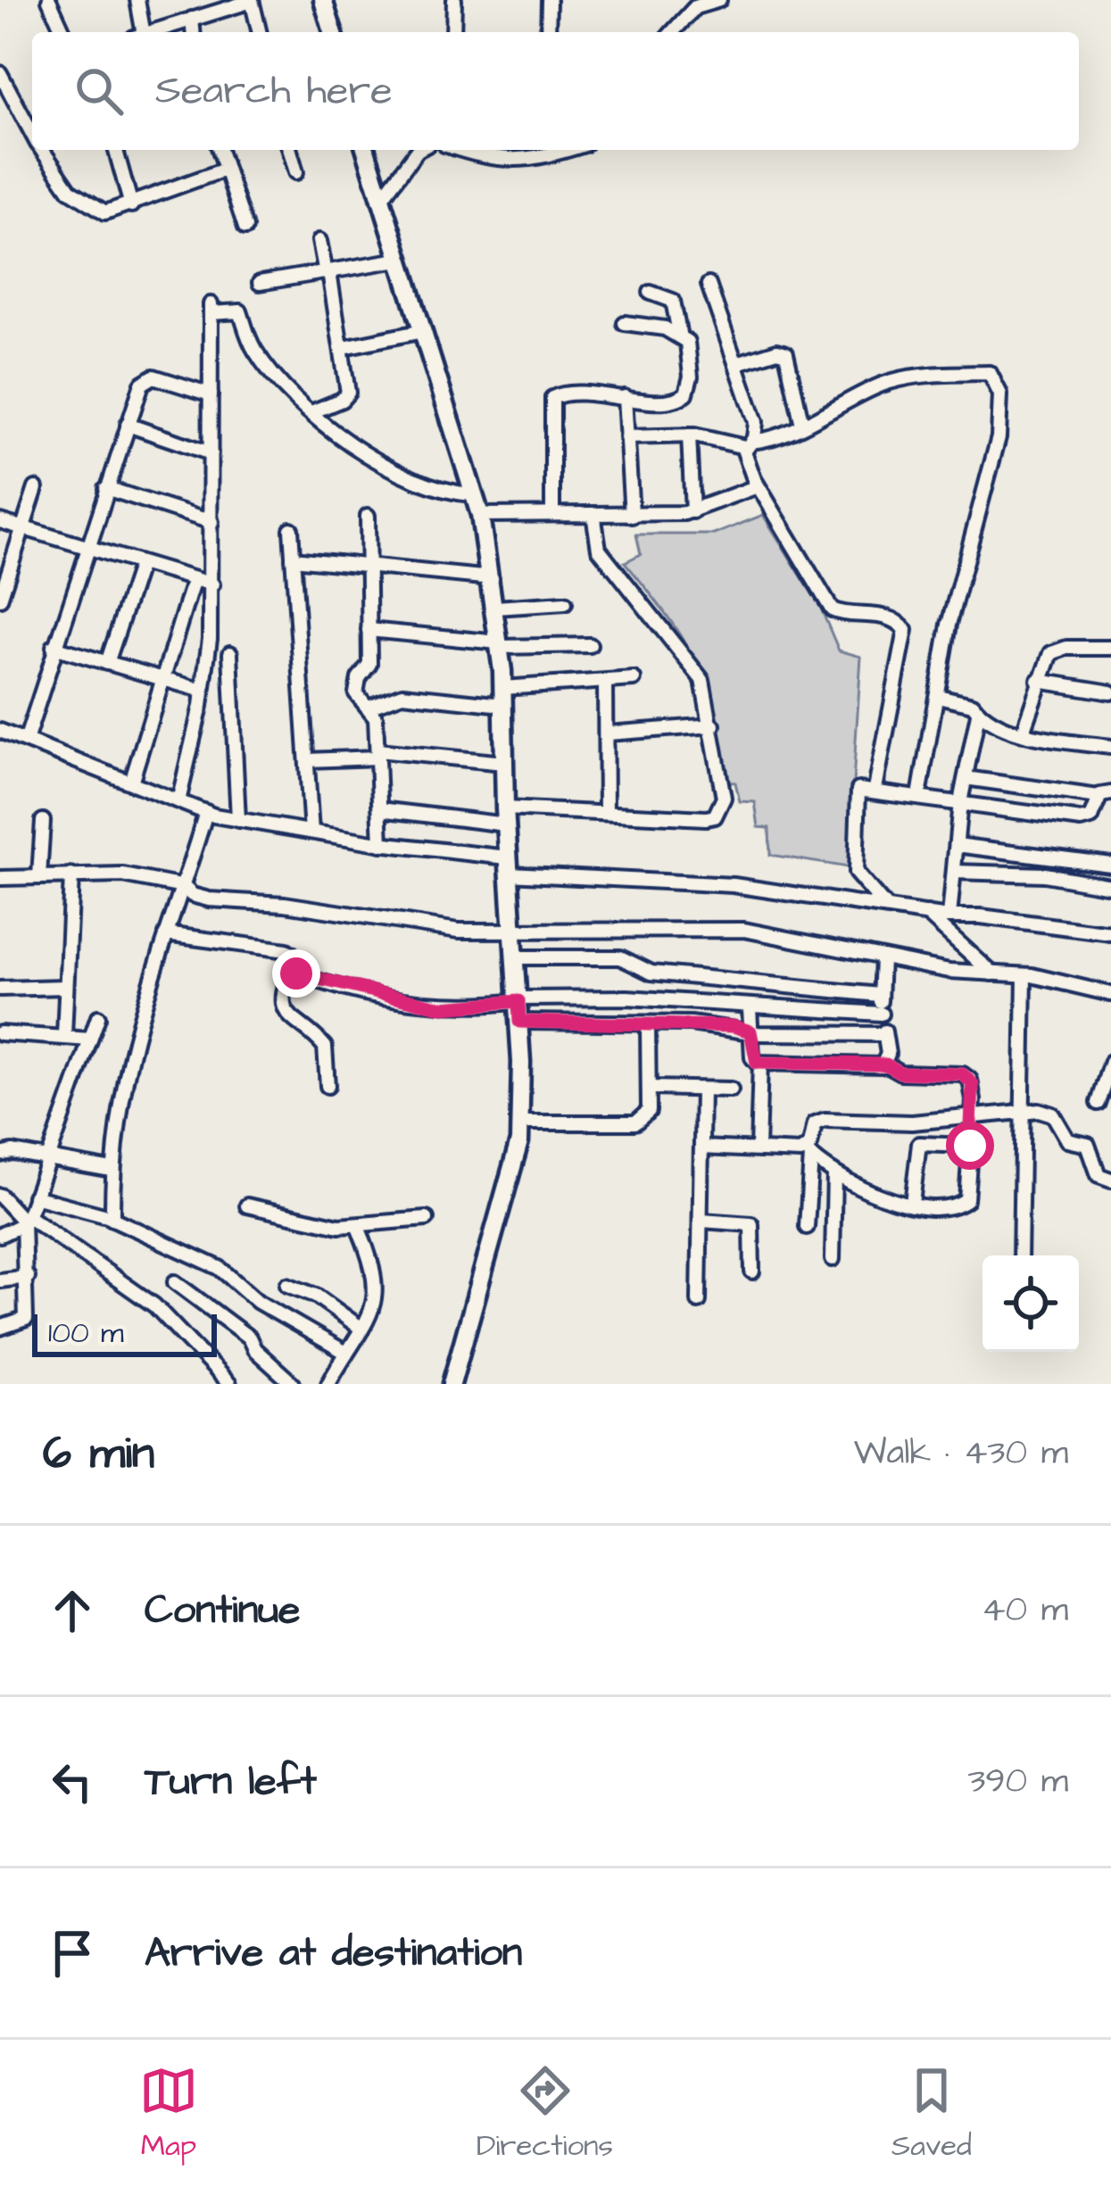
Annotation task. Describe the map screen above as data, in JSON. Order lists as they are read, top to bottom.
{
  "scale_bar": "100 m",
  "page": {
    "search": "Search here",
    "scale": "100 m",
    "heading": ["6 min", "Walk · 430 m"],
    "list": [
      ["Continue", "40 m"],
      ["Turn left", "390 m"],
      "Arrive at destination"
    ],
    "nav": ["Map", "Directions", "Saved"]
  }
}
